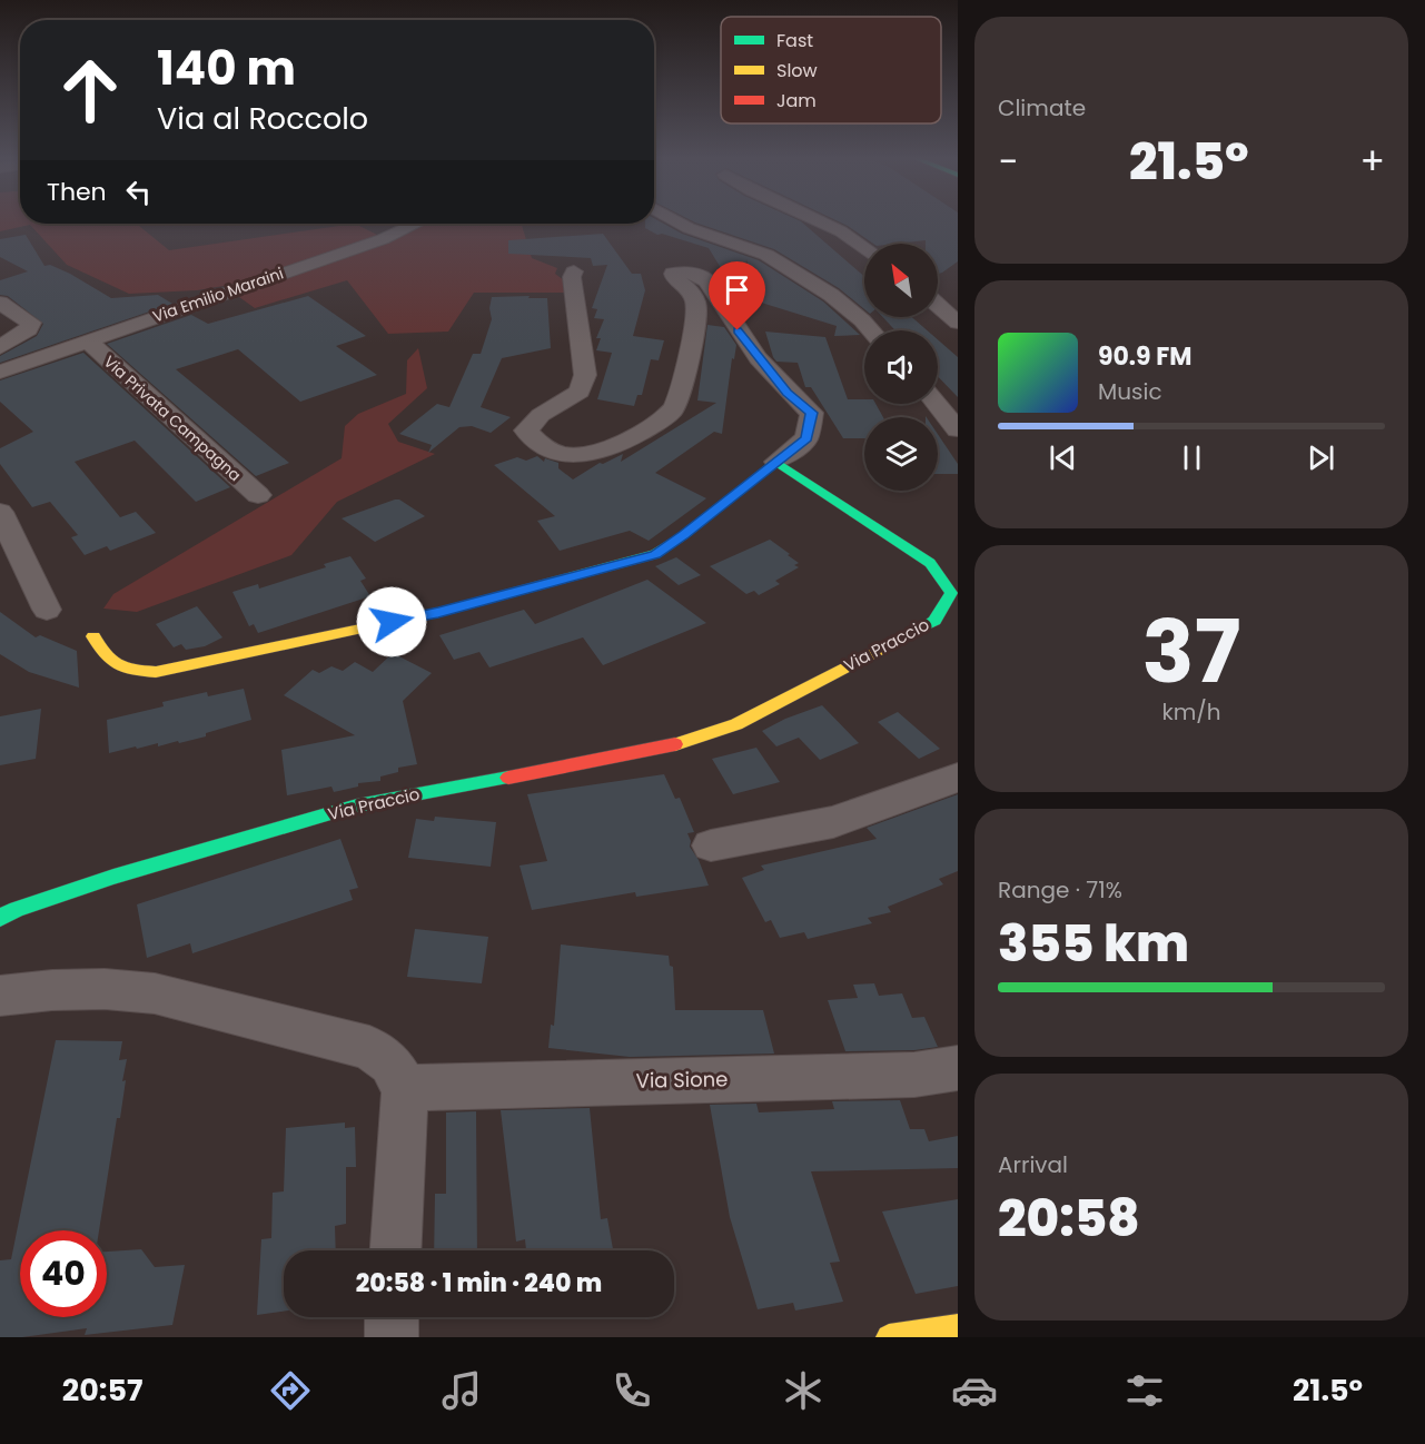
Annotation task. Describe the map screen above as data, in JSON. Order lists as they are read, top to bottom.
{
  "streets": {
    "street": [
      "Via Emilio Maraini",
      "Via Privata Campagna",
      "Via Praccio",
      "Via Sione"
    ]
  },
  "crossings": [
    ["Via Emilio Maraini", "Via Privata Campagna"]
  ],
  "legend": ["Fast", "Slow", "Jam"],
  "north": "top left",
  "page": {
    "tile": [
      "Climate",
      ["37", "km/h"],
      ["Range · 71%", "355 km"],
      ["Arrival", "20:58"]
    ],
    "turn": ["140 m", "Via al Roccolo"],
    "heat": ["−", "21.5°", "+"],
    "then": "Then",
    "song": ["90.9 FM", "Music"],
    "limit": "40",
    "trip": "20:58 · 1 min · 240 m",
    "tabs": ["20:57", "21.5°"]
  }
}
